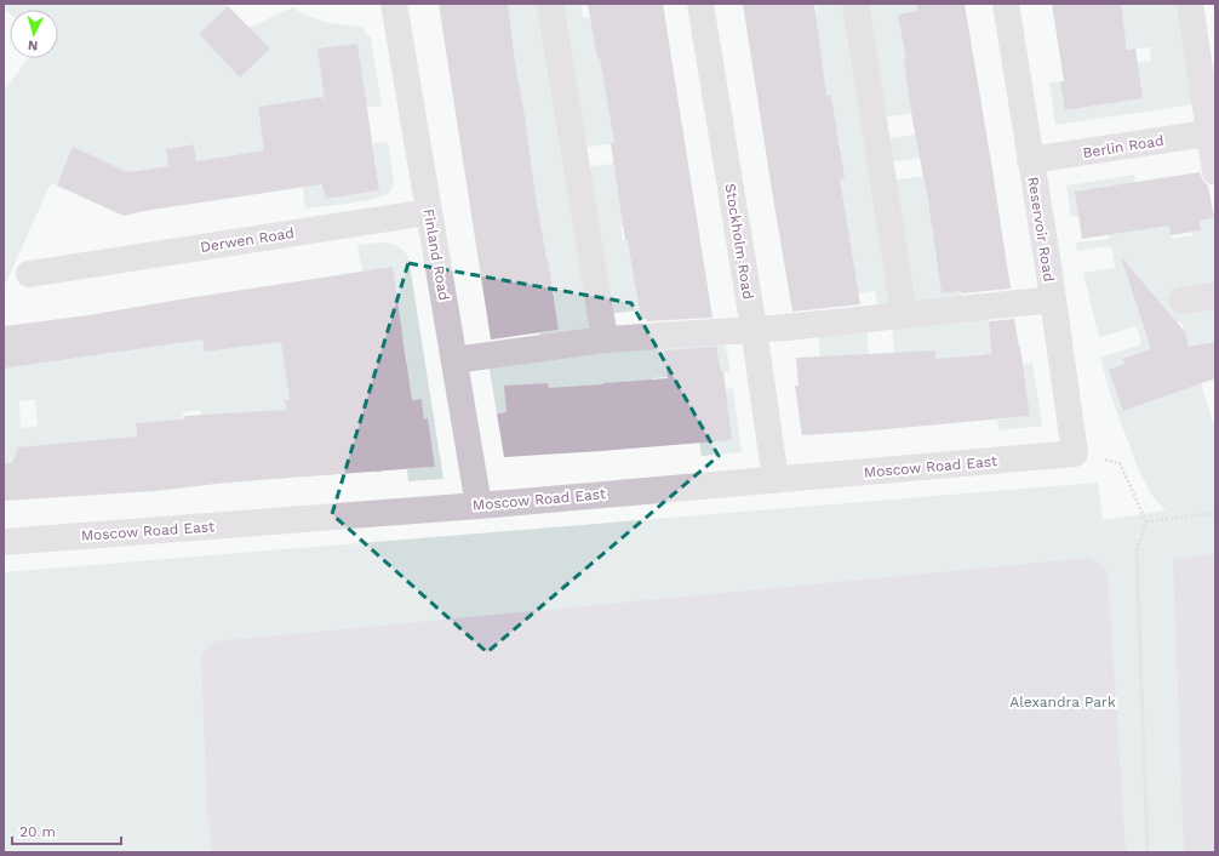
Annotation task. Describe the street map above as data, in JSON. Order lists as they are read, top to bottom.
{
  "streets": {
    "street": [
      "Berlin Road",
      "Reservoir Road",
      "Derwen Road",
      "Stockholm Road",
      "Finland Road",
      "Moscow Road East"
    ]
  },
  "crossings": [
    ["Berlin Road", "Reservoir Road"],
    ["Reservoir Road", "Moscow Road East"],
    ["Derwen Road", "Finland Road"],
    ["Stockholm Road", "Moscow Road East"],
    ["Finland Road", "Moscow Road East"]
  ],
  "parks": ["Alexandra Park"],
  "scale_bar": "20 m",
  "north": "bottom"
}
